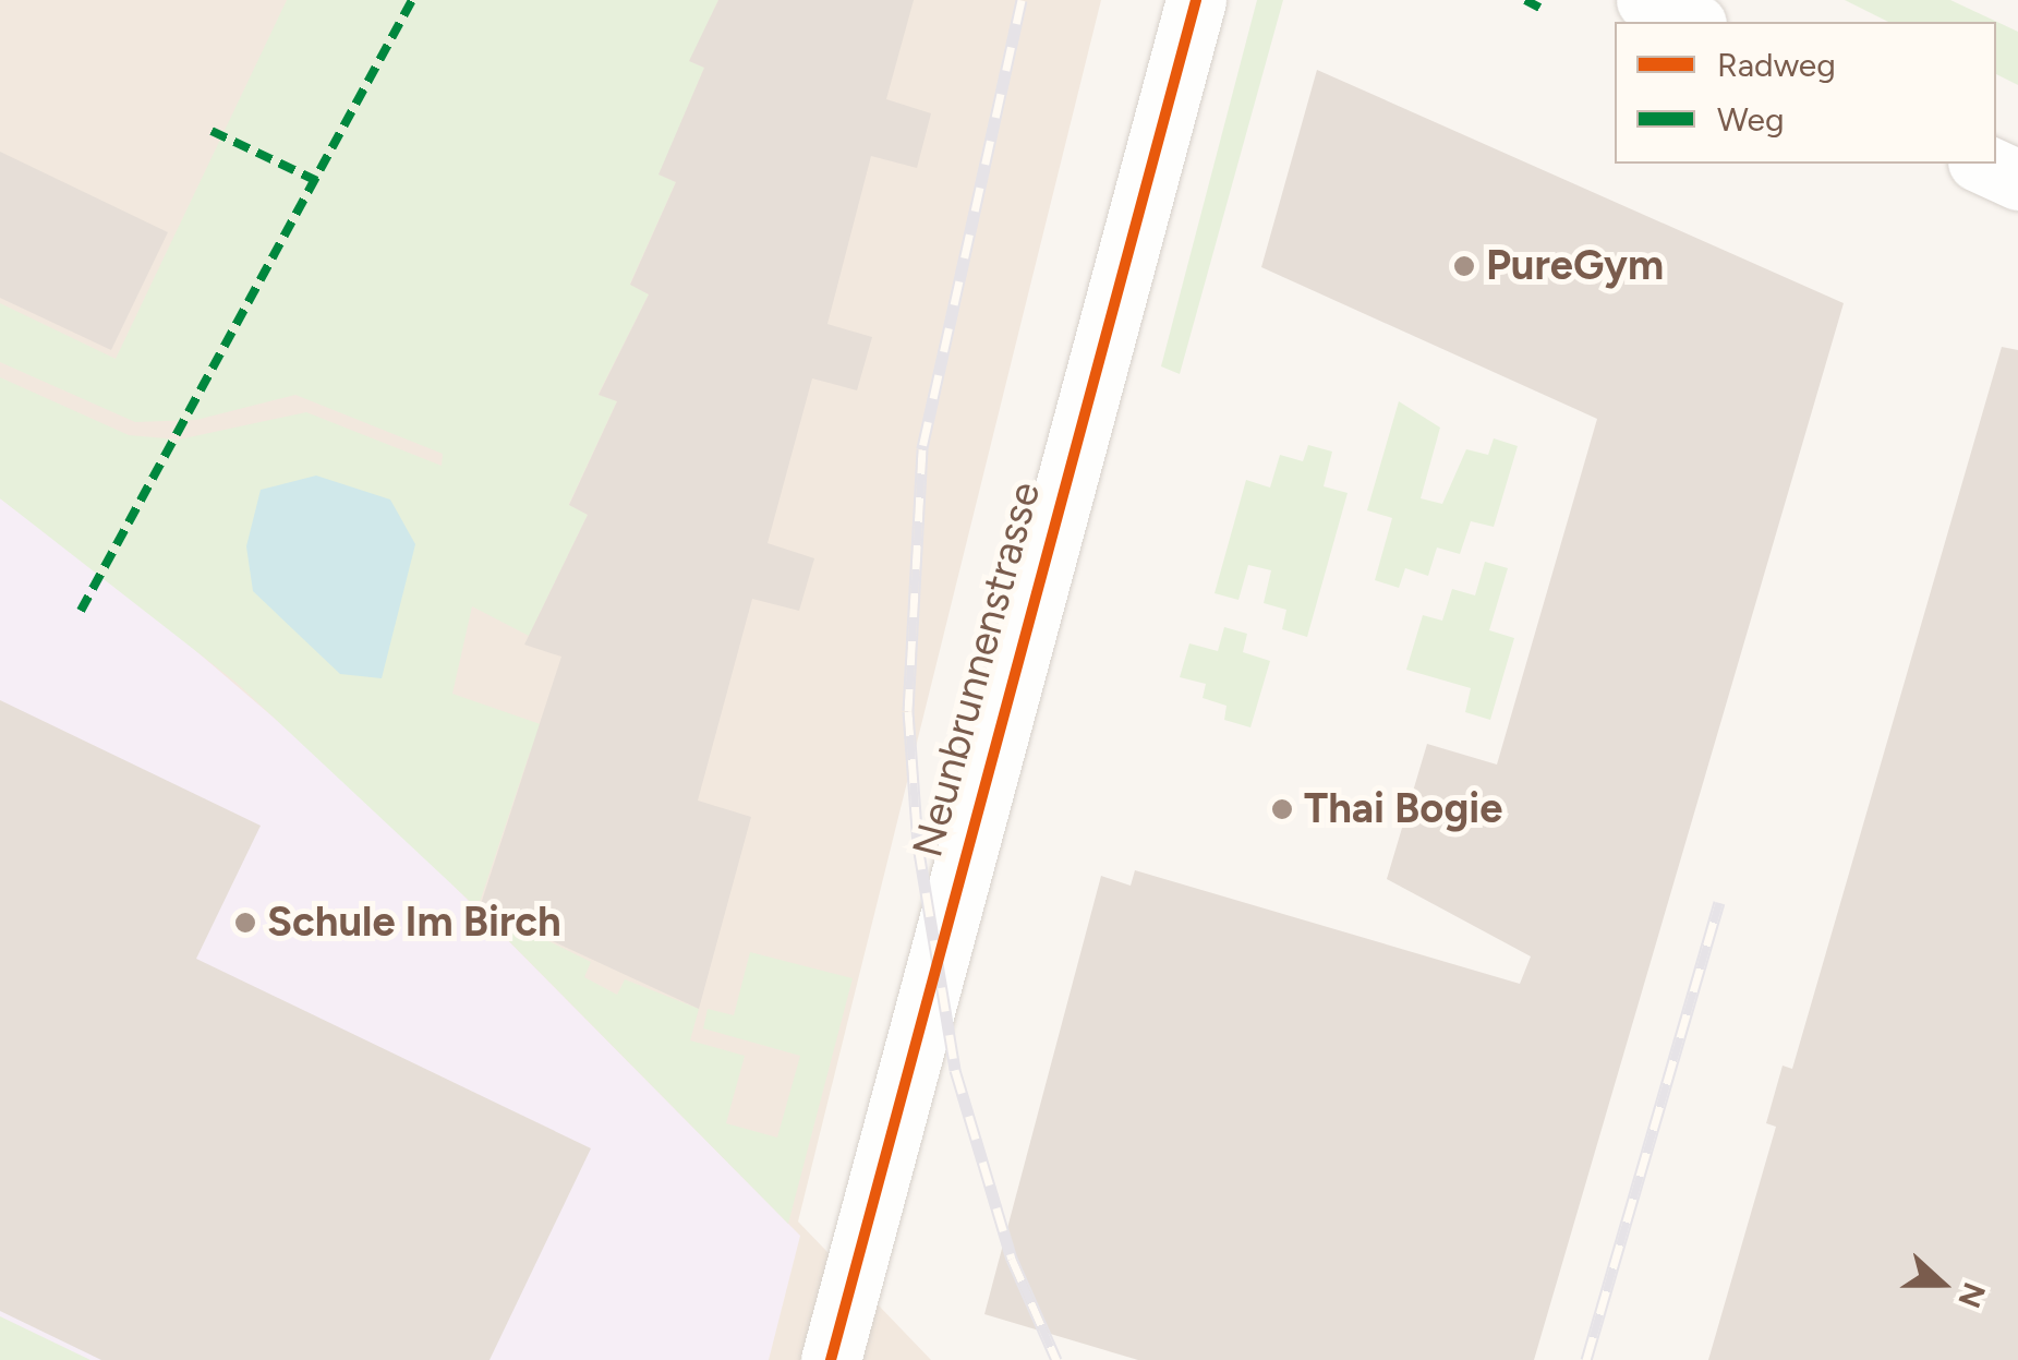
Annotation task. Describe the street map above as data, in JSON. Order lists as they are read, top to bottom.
{
  "streets": {
    "street": ["Neunbrunnenstrasse"]
  },
  "places": ["PureGym", "Thai Bogie", "Schule Im Birch"],
  "legend": ["Radweg", "Weg"],
  "north": "right"
}
